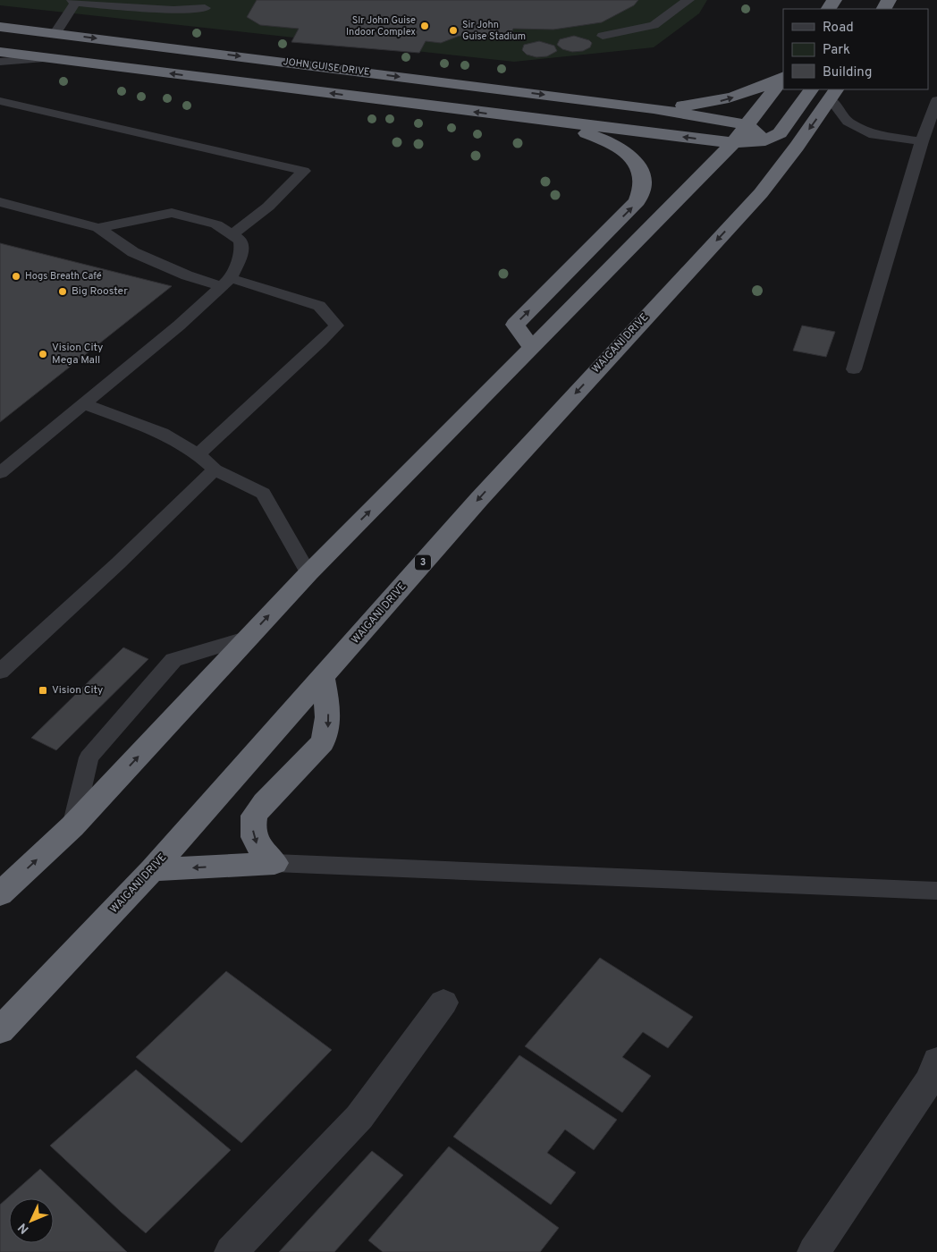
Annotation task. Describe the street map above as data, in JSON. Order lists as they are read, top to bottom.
{
  "streets": {
    "highway": ["JOHN GUISE DRIVE", "WAIGANI DRIVE", "3"]
  },
  "places": {
    "other": [
      "SIr John Guise Indoor Complex",
      "Sir John Guise Stadium",
      "Hogs Breath Café",
      "Big Rooster",
      "Vision City Mega Mall"
    ],
    "transit": ["Vision City"]
  },
  "legend": ["Road", "Park", "Building"],
  "north": "bottom left"
}
